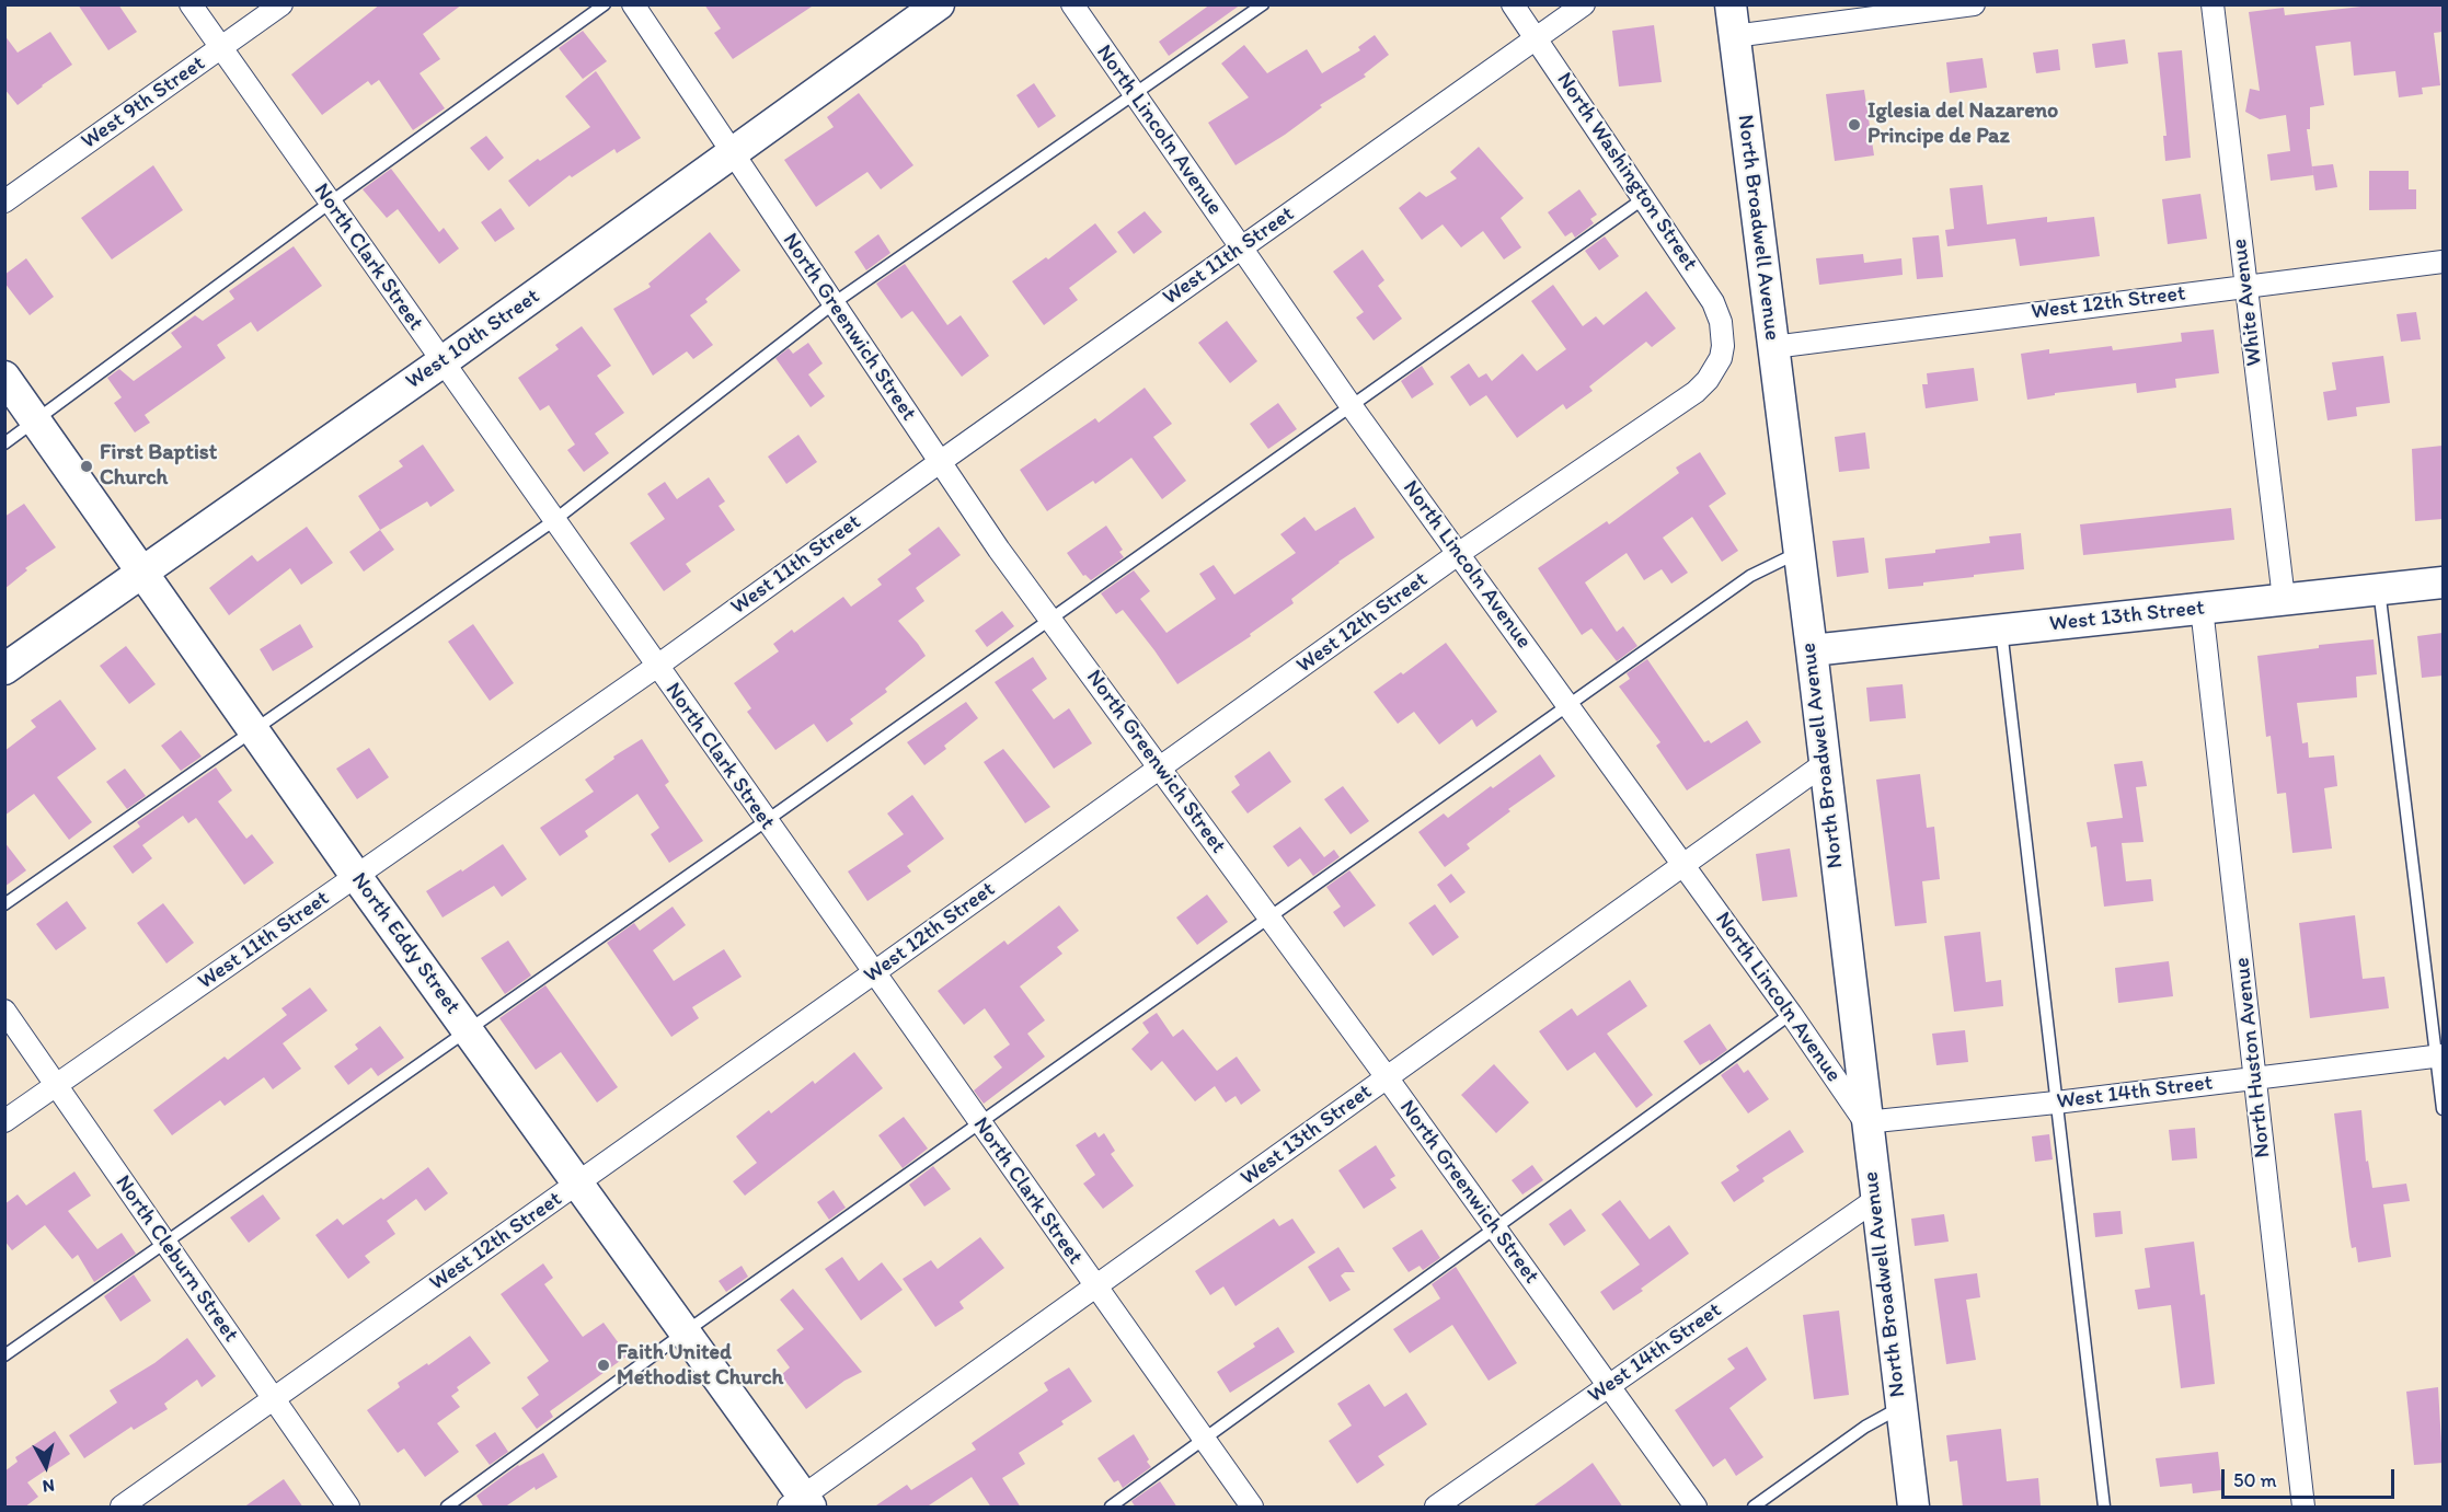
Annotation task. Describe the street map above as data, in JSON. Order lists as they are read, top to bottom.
{
  "streets": {
    "main road": [
      "North Broadwell Avenue",
      "West 10th Street",
      "West 13th Street",
      "North Eddy Street"
    ],
    "street": [
      "West 9th Street",
      "North Lincoln Avenue",
      "North Washington Street",
      "West 11th Street",
      "North Clark Street",
      "White Avenue",
      "West 12th Street",
      "North Greenwich Street",
      "North Huston Avenue",
      "West 14th Street",
      "North Cleburn Street"
    ]
  },
  "crossings": [
    ["West 9th Street", "North Clark Street"],
    ["North Lincoln Avenue", "North Broadwell Avenue"],
    ["North Lincoln Avenue", "West 11th Street"],
    ["North Lincoln Avenue", "West 12th Street"],
    ["North Lincoln Avenue", "West 13th Street"],
    ["North Lincoln Avenue", "West 14th Street"],
    ["North Washington Street", "West 11th Street"],
    ["North Washington Street", "West 12th Street"],
    ["North Broadwell Avenue", "West 12th Street"],
    ["North Broadwell Avenue", "West 13th Street"],
    ["North Broadwell Avenue", "West 14th Street"],
    ["West 11th Street", "North Clark Street"],
    ["West 11th Street", "North Greenwich Street"],
    ["West 11th Street", "North Eddy Street"],
    ["West 11th Street", "North Cleburn Street"],
    ["North Clark Street", "West 12th Street"],
    ["North Clark Street", "West 10th Street"],
    ["North Clark Street", "West 13th Street"],
    ["White Avenue", "West 12th Street"],
    ["White Avenue", "West 13th Street"],
    ["West 12th Street", "North Greenwich Street"],
    ["West 12th Street", "North Eddy Street"],
    ["West 12th Street", "North Cleburn Street"],
    ["North Greenwich Street", "West 10th Street"],
    ["North Greenwich Street", "West 13th Street"],
    ["North Greenwich Street", "West 14th Street"],
    ["West 10th Street", "North Eddy Street"],
    ["West 13th Street", "North Eddy Street"],
    ["West 13th Street", "North Huston Avenue"],
    ["North Huston Avenue", "West 14th Street"]
  ],
  "places": ["Iglesia del Nazareno Principe de Paz", "First Baptist Church", "Faith United Methodist Church"],
  "scale_bar": "50 m",
  "north": "bottom"
}
